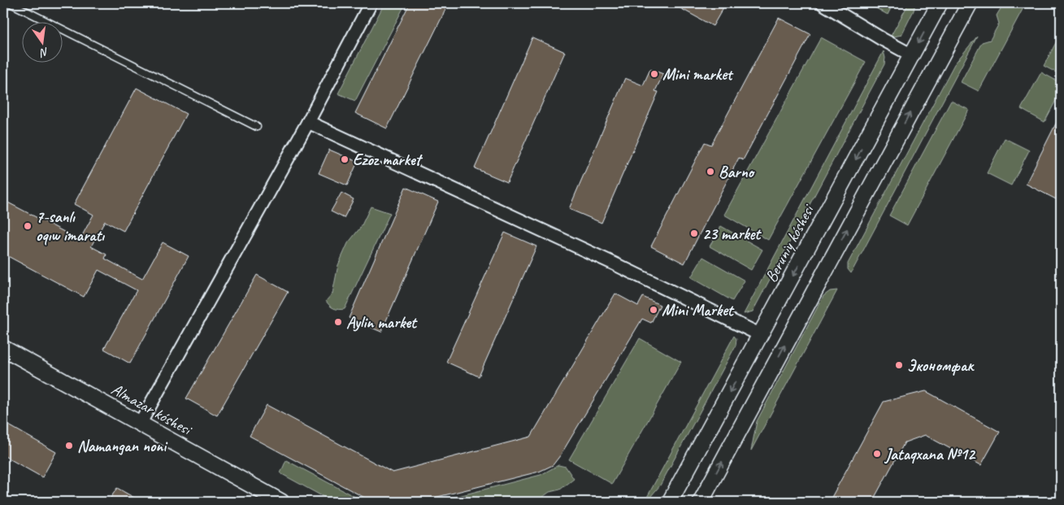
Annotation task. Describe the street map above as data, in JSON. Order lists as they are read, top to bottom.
{
  "streets": {
    "street": ["Beruniy kóshesi", "Almazar kóshesi"]
  },
  "places": [
    "Mini market",
    "Ezoz market",
    "Barno",
    "7-sanlı oqıw imaratı",
    "23 market",
    "Mini Market",
    "Aylin market",
    "Экономфак",
    "Namangan noni",
    "Jataqxana №12"
  ],
  "north": "bottom"
}
